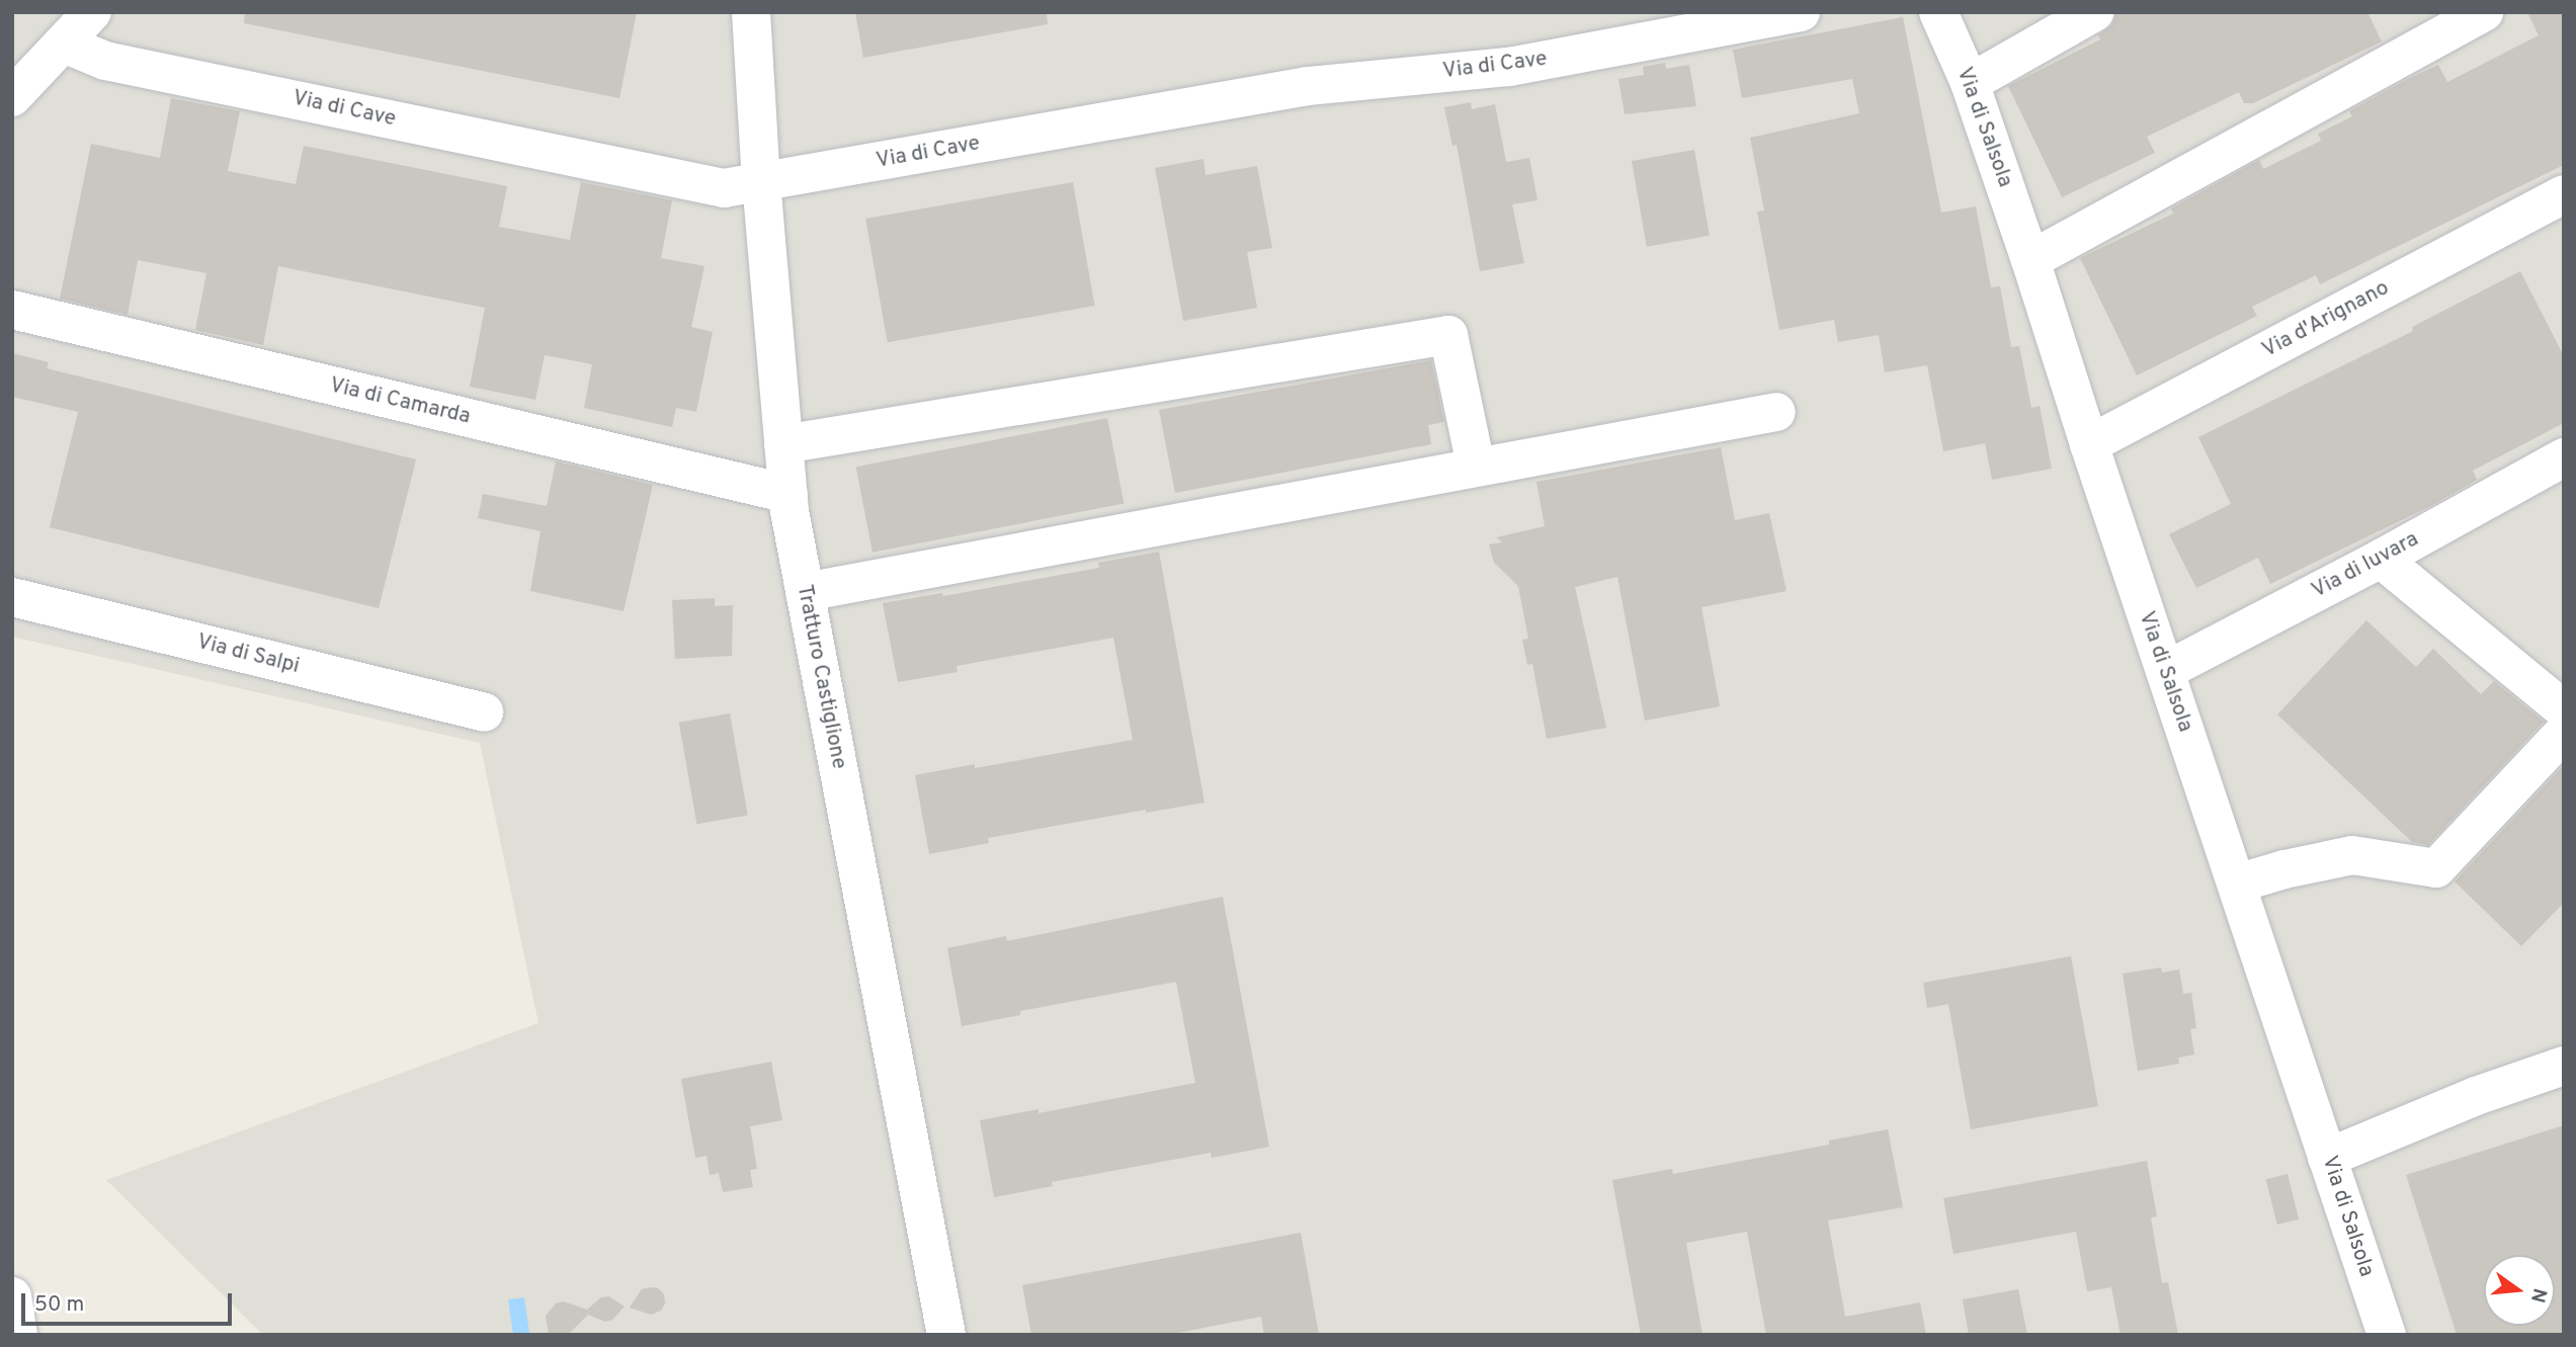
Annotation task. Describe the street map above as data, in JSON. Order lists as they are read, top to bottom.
{
  "streets": {
    "street": [
      "Via di Cave",
      "Via di Salsola",
      "Via d'Arignano",
      "Via di Camarda",
      "Via di Iuvara",
      "Via di Salpi",
      "Tratturo Castiglione"
    ]
  },
  "crossings": [
    ["Via di Cave", "Tratturo Castiglione"],
    ["Via di Salsola", "Via d'Arignano"],
    ["Via di Salsola", "Via di Iuvara"],
    ["Via di Camarda", "Tratturo Castiglione"]
  ],
  "scale_bar": "50 m",
  "north": "right"
}
